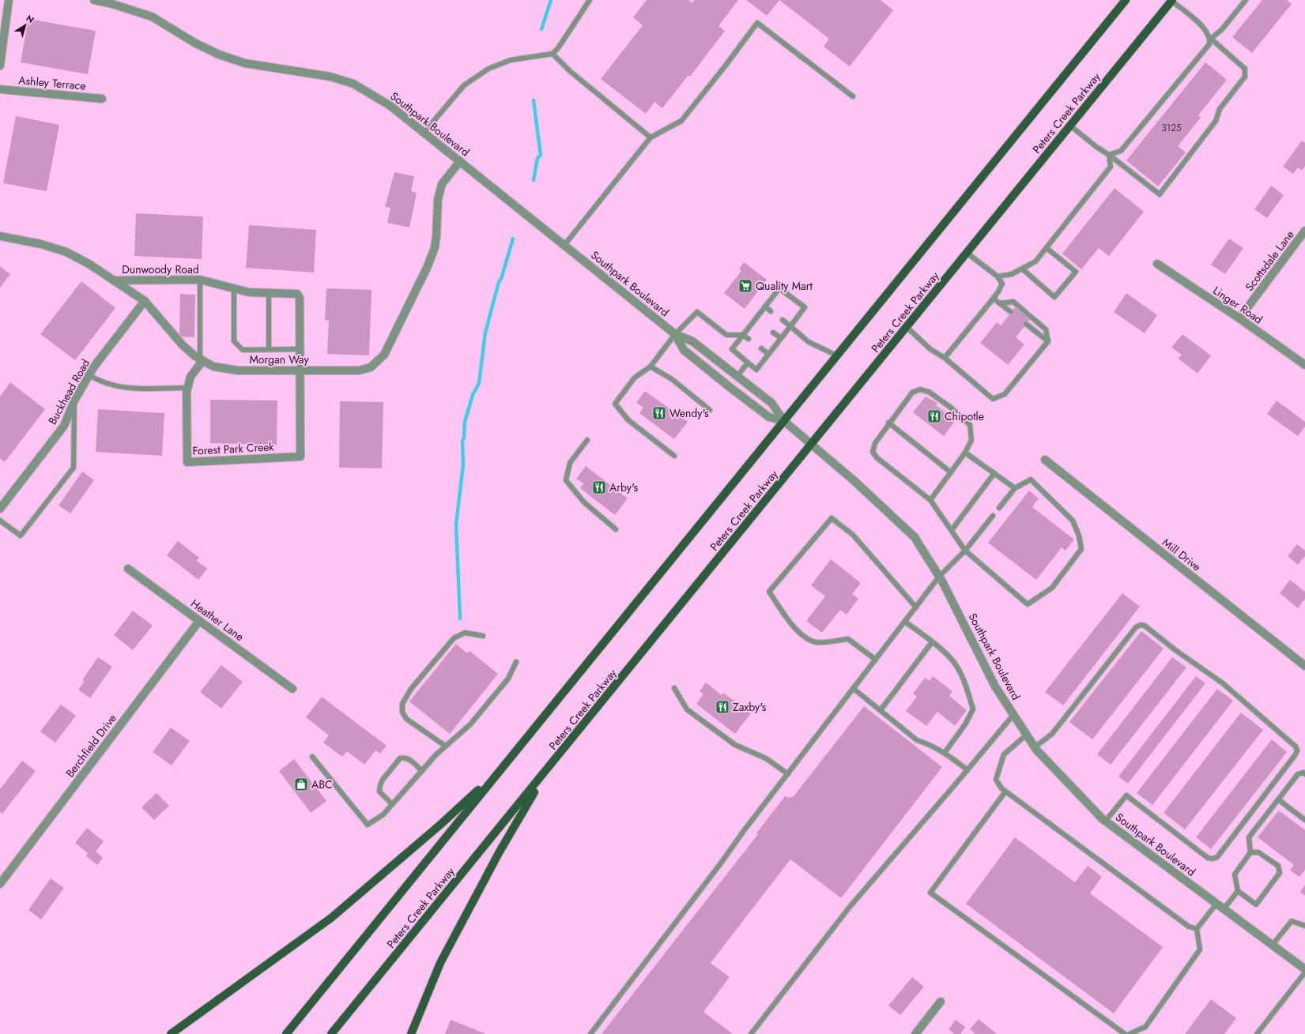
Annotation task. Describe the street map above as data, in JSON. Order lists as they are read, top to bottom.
{
  "streets": {
    "main road": ["Peters Creek Parkway"],
    "street": [
      "Ashley Terrace",
      "Southpark Boulevard",
      "Scottsdale Lane",
      "Dunwoody Road",
      "Linger Road",
      "Morgan Way",
      "Buckhead Road",
      "Forest Park Creek",
      "Mill Drive",
      "Heather Lane",
      "Berchfield Drive"
    ]
  },
  "crossings": [
    ["Peters Creek Parkway", "Southpark Boulevard"],
    ["Southpark Boulevard", "Morgan Way"],
    ["Scottsdale Lane", "Linger Road"],
    ["Dunwoody Road", "Morgan Way"],
    ["Dunwoody Road", "Forest Park Creek"],
    ["Morgan Way", "Buckhead Road"],
    ["Morgan Way", "Forest Park Creek"],
    ["Heather Lane", "Berchfield Drive"]
  ],
  "places": {
    "supermarket": ["Quality Mart"],
    "restaurant": [
      "Wendy's",
      "Chipotle",
      "Arby's",
      "Zaxby's"
    ],
    "shop": ["ABC"]
  },
  "house_numbers": ["3125"],
  "north": "top right"
}
